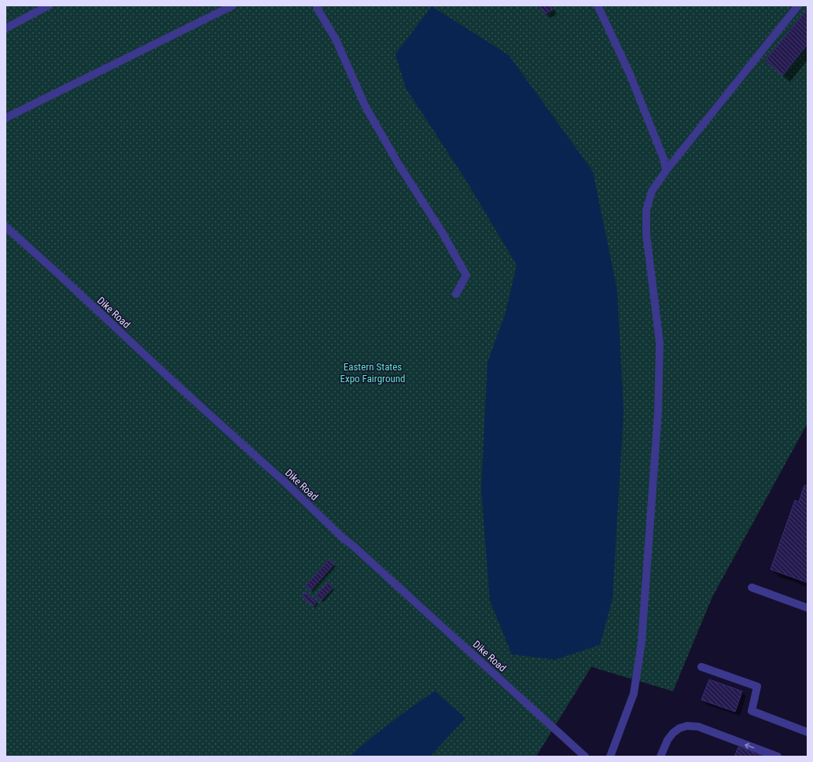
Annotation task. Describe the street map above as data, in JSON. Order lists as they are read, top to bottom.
{
  "streets": {
    "lane": ["Dike Road"]
  },
  "parks": ["Eastern States Expo Fairground"]
}
